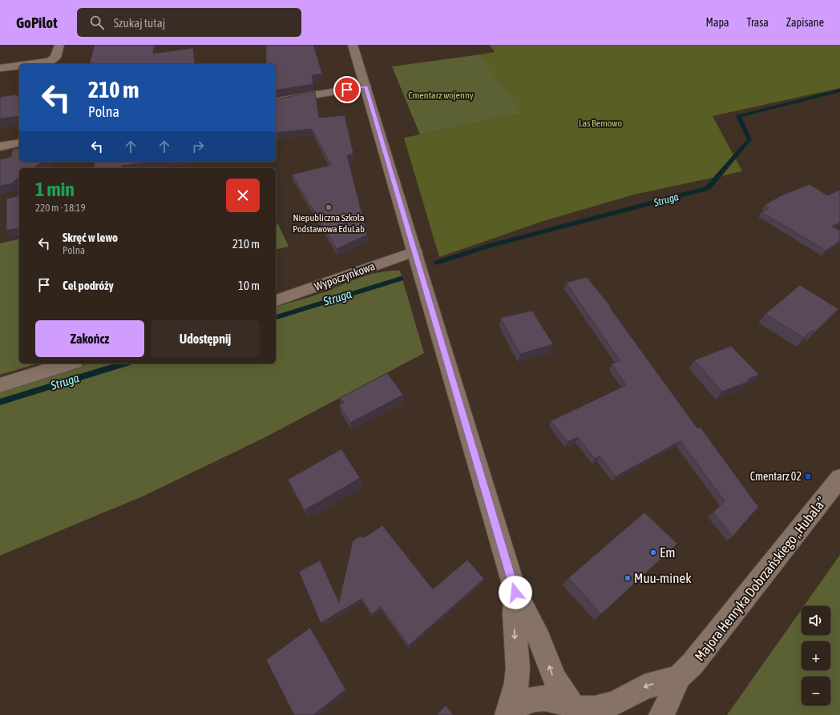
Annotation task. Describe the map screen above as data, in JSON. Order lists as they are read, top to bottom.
{
  "streets": {
    "main road": ["Wypoczynkowa", "Majora Henryka Dobrzańskiego „Hubala”"]
  },
  "water": ["Struga"],
  "parks": ["Cmentarz wojenny", "Las Bemowo"],
  "places": {
    "other": ["Niepubliczna Szkoła Podstawowa EduLab", "Em", "Muu-minek"],
    "transit": ["Cmentarz 02"]
  },
  "page": {
    "header": "GoPilot",
    "search": "Szukaj tutaj",
    "nav": ["Mapa", "Trasa", "Zapisane"],
    "turn": ["210 m", "Polna"],
    "heading": ["1 min", "220 m · 18:19"],
    "list": [
      {
        "name": "Skręć w lewo",
        "note": "Polna",
        "value": "210 m"
      },
      {
        "name": "Cel podróży",
        "value": "10 m"
      }
    ],
    "buttons": ["Zakończ", "Udostępnij"],
    "map_buttons": ["+", "−"]
  }
}
